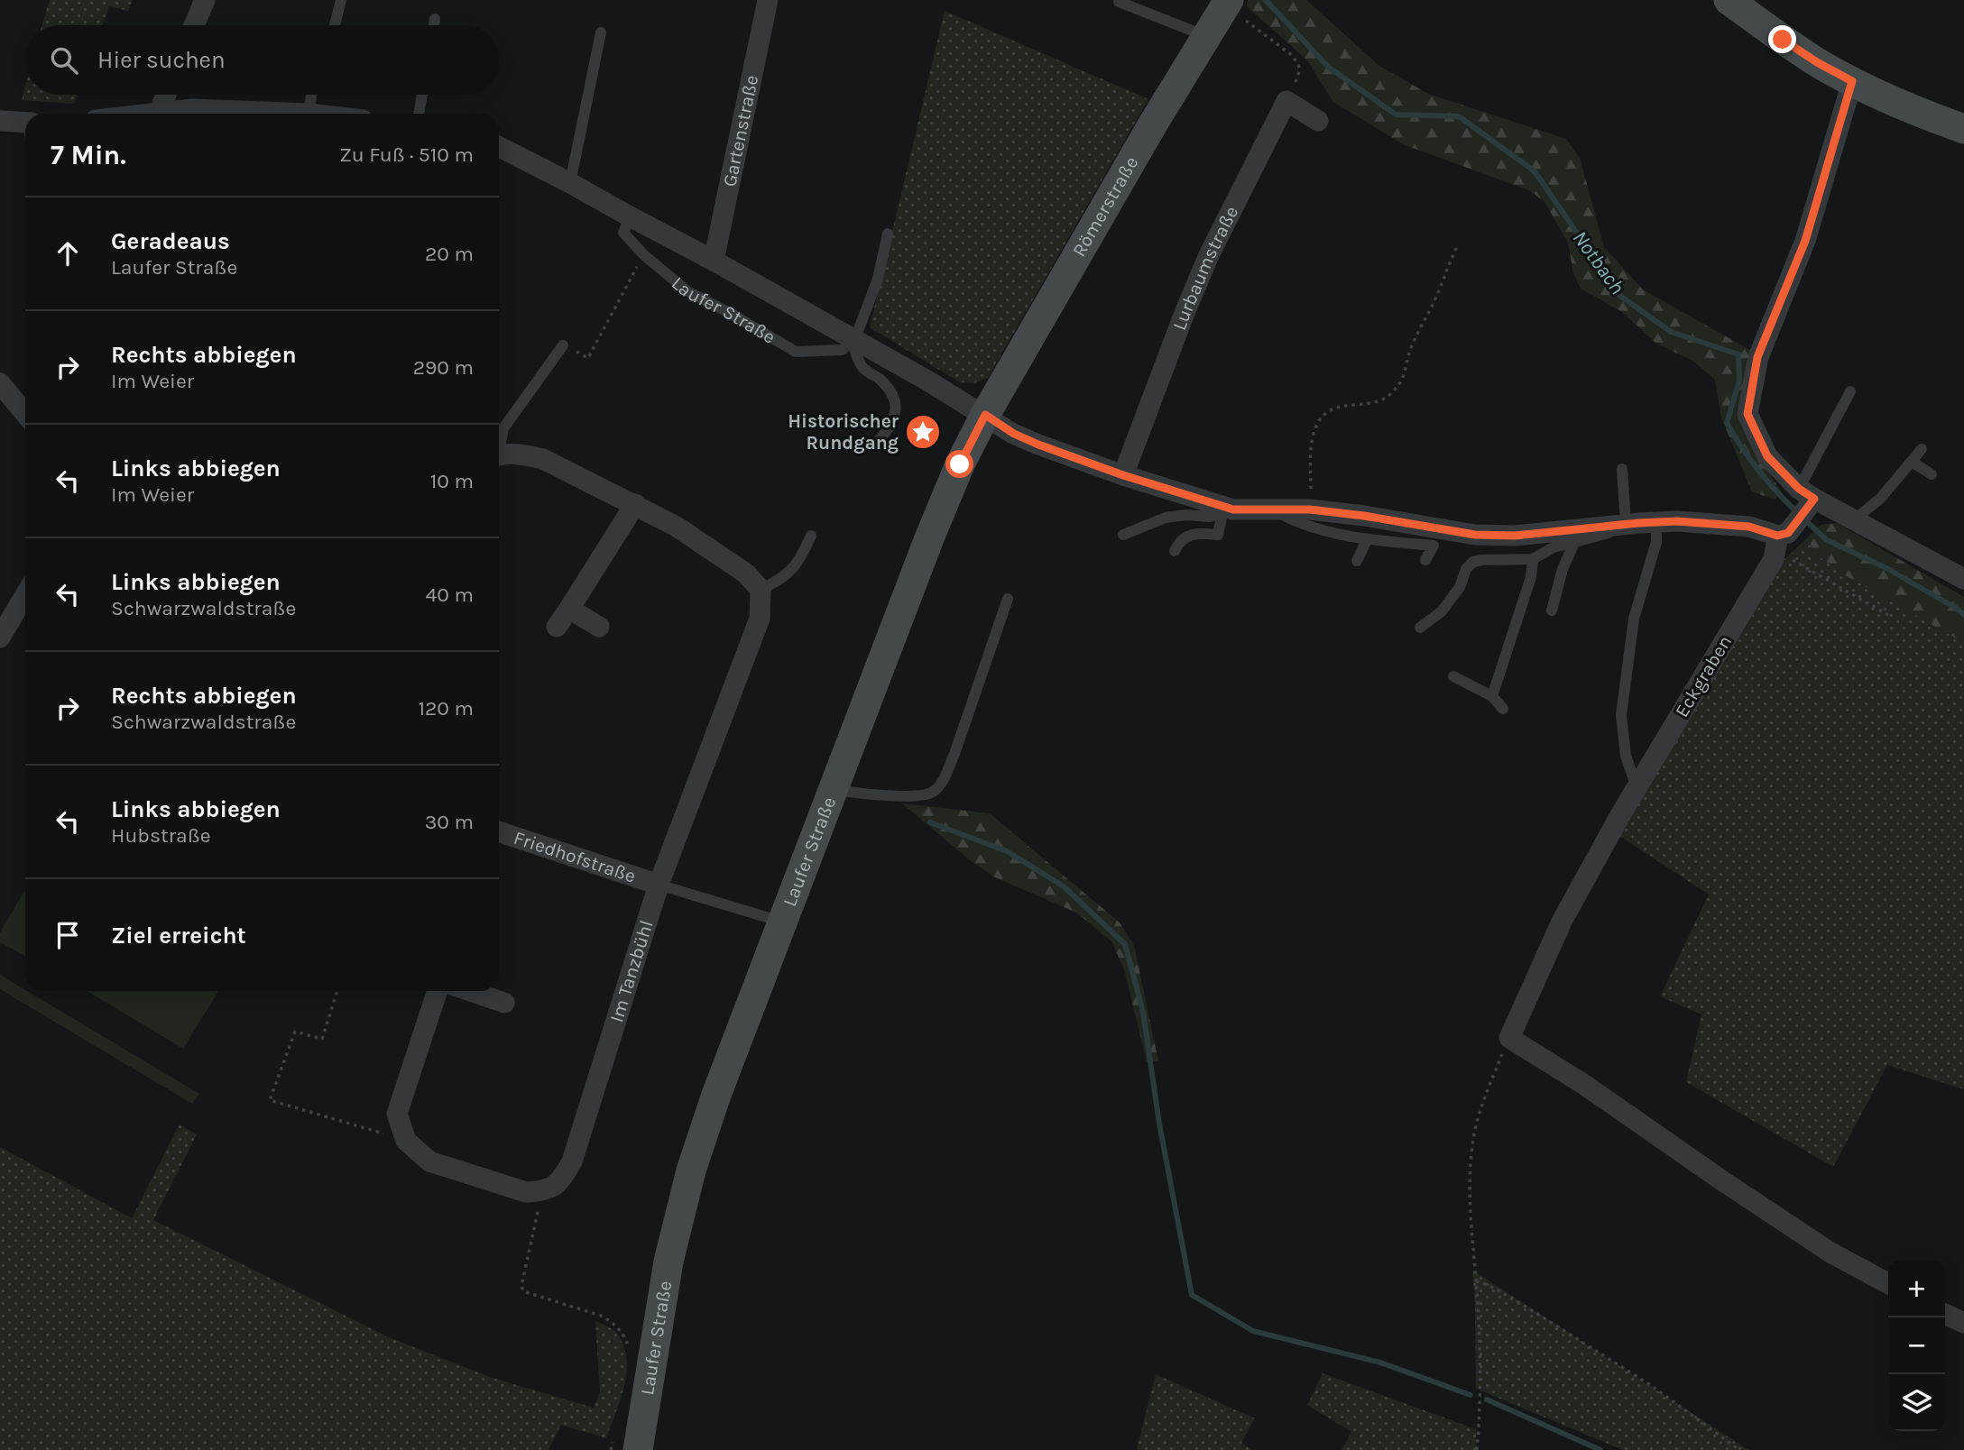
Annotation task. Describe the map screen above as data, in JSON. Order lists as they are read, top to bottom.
{
  "streets": {
    "main road": ["Römerstraße", "Laufer Straße"],
    "street": [
      "Gartenstraße",
      "Lurbaumstraße",
      "Eckgraben",
      "Friedhofstraße",
      "Im Tanzbühl"
    ]
  },
  "crossings": [
    ["Gartenstraße", "Laufer Straße"],
    ["Römerstraße", "Laufer Straße"],
    ["Friedhofstraße", "Im Tanzbühl"]
  ],
  "water": ["Notbach"],
  "places": {
    "place": ["Historischer Rundgang"]
  },
  "page": {
    "search": "Hier suchen",
    "heading": ["7 Min.", "Zu Fuß · 510 m"],
    "list": [
      ["Geradeaus", "Laufer Straße", "20 m"],
      ["Rechts abbiegen", "Im Weier", "290 m"],
      ["Links abbiegen", "Im Weier", "10 m"],
      ["Links abbiegen", "Schwarzwaldstraße", "40 m"],
      ["Rechts abbiegen", "Schwarzwaldstraße", "120 m"],
      ["Links abbiegen", "Hubstraße", "30 m"],
      "Ziel erreicht"
    ],
    "map_buttons": ["+", "−"]
  }
}
